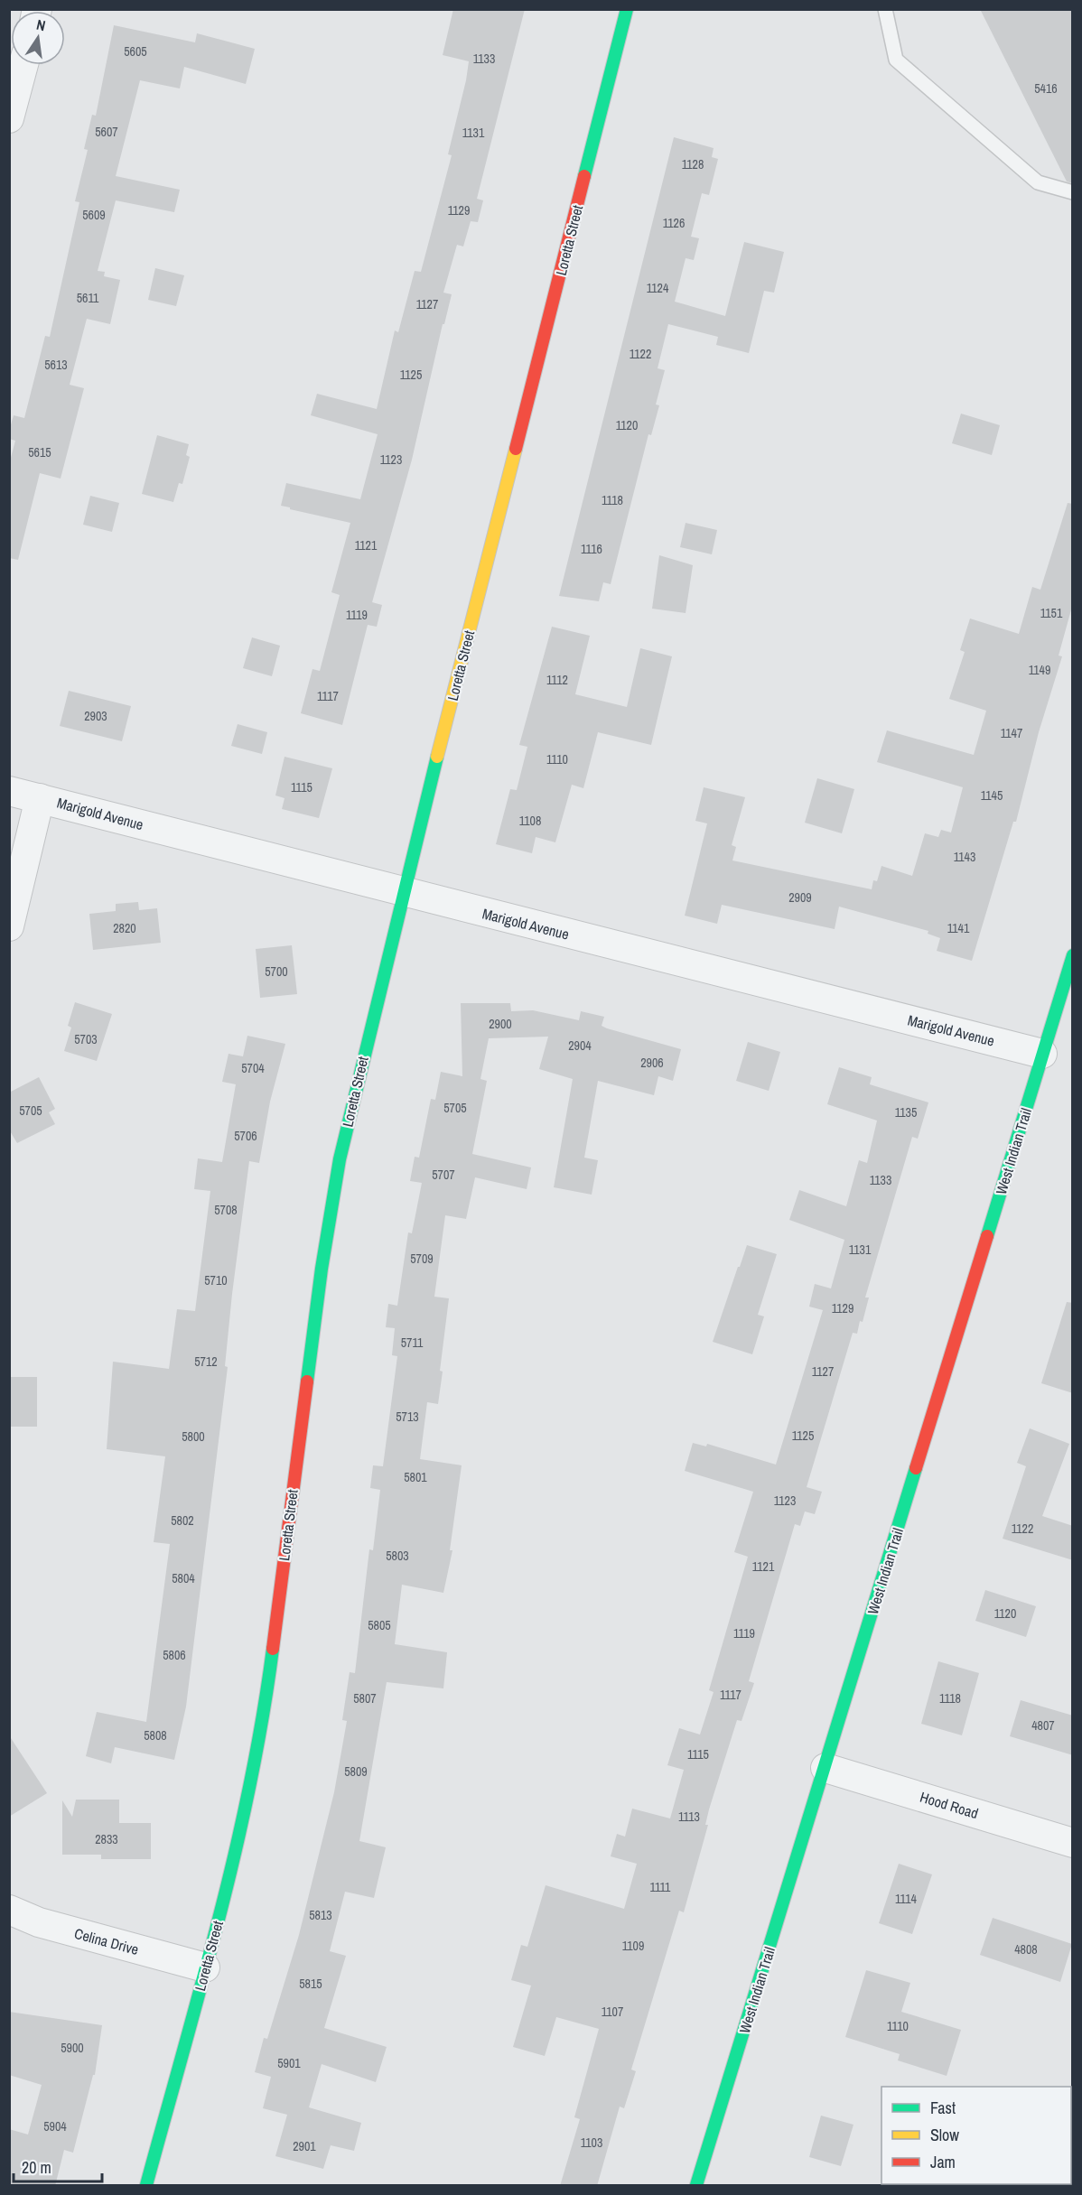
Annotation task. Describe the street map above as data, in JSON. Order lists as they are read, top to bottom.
{
  "streets": {
    "street": [
      "Loretta Street",
      "Marigold Avenue",
      "West Indian Trail",
      "Hood Road",
      "Celina Drive"
    ]
  },
  "crossings": [
    ["Loretta Street", "Marigold Avenue"],
    ["Loretta Street", "Celina Drive"],
    ["Marigold Avenue", "West Indian Trail"],
    ["West Indian Trail", "Hood Road"]
  ],
  "house_numbers": [
    "5605",
    "1133",
    "5416",
    "5607",
    "1131",
    "1128",
    "1129",
    "5609",
    "1126",
    "1124",
    "5611",
    "1127",
    "1122",
    "5613",
    "1125",
    "1120",
    "5615",
    "1123",
    "1118",
    "1121",
    "1116",
    "1151",
    "1119",
    "1149",
    "1112",
    "1117",
    "2903",
    "1147",
    "1110",
    "1115",
    "1145",
    "1108",
    "1143",
    "2909",
    "2820",
    "1141",
    "5700",
    "2900",
    "5703",
    "2904",
    "2906",
    "5704",
    "5705",
    "5705",
    "1135",
    "5706",
    "5707",
    "1133",
    "5708",
    "1131",
    "5709",
    "5710",
    "1129",
    "5711",
    "5712",
    "1127",
    "5713",
    "1125",
    "5800",
    "5801",
    "1123",
    "5802",
    "1122",
    "5803",
    "1121",
    "5804",
    "1120",
    "5805",
    "1119",
    "5806",
    "1117",
    "5807",
    "1118",
    "4807",
    "5808",
    "1115",
    "5809",
    "1113",
    "2833",
    "1111",
    "1114",
    "5813",
    "1109",
    "4808",
    "5815",
    "1107",
    "1110",
    "5900",
    "5901",
    "5904",
    "1103",
    "2901"
  ],
  "legend": ["Fast", "Slow", "Jam"],
  "scale_bar": "20 m",
  "north": "top"
}
